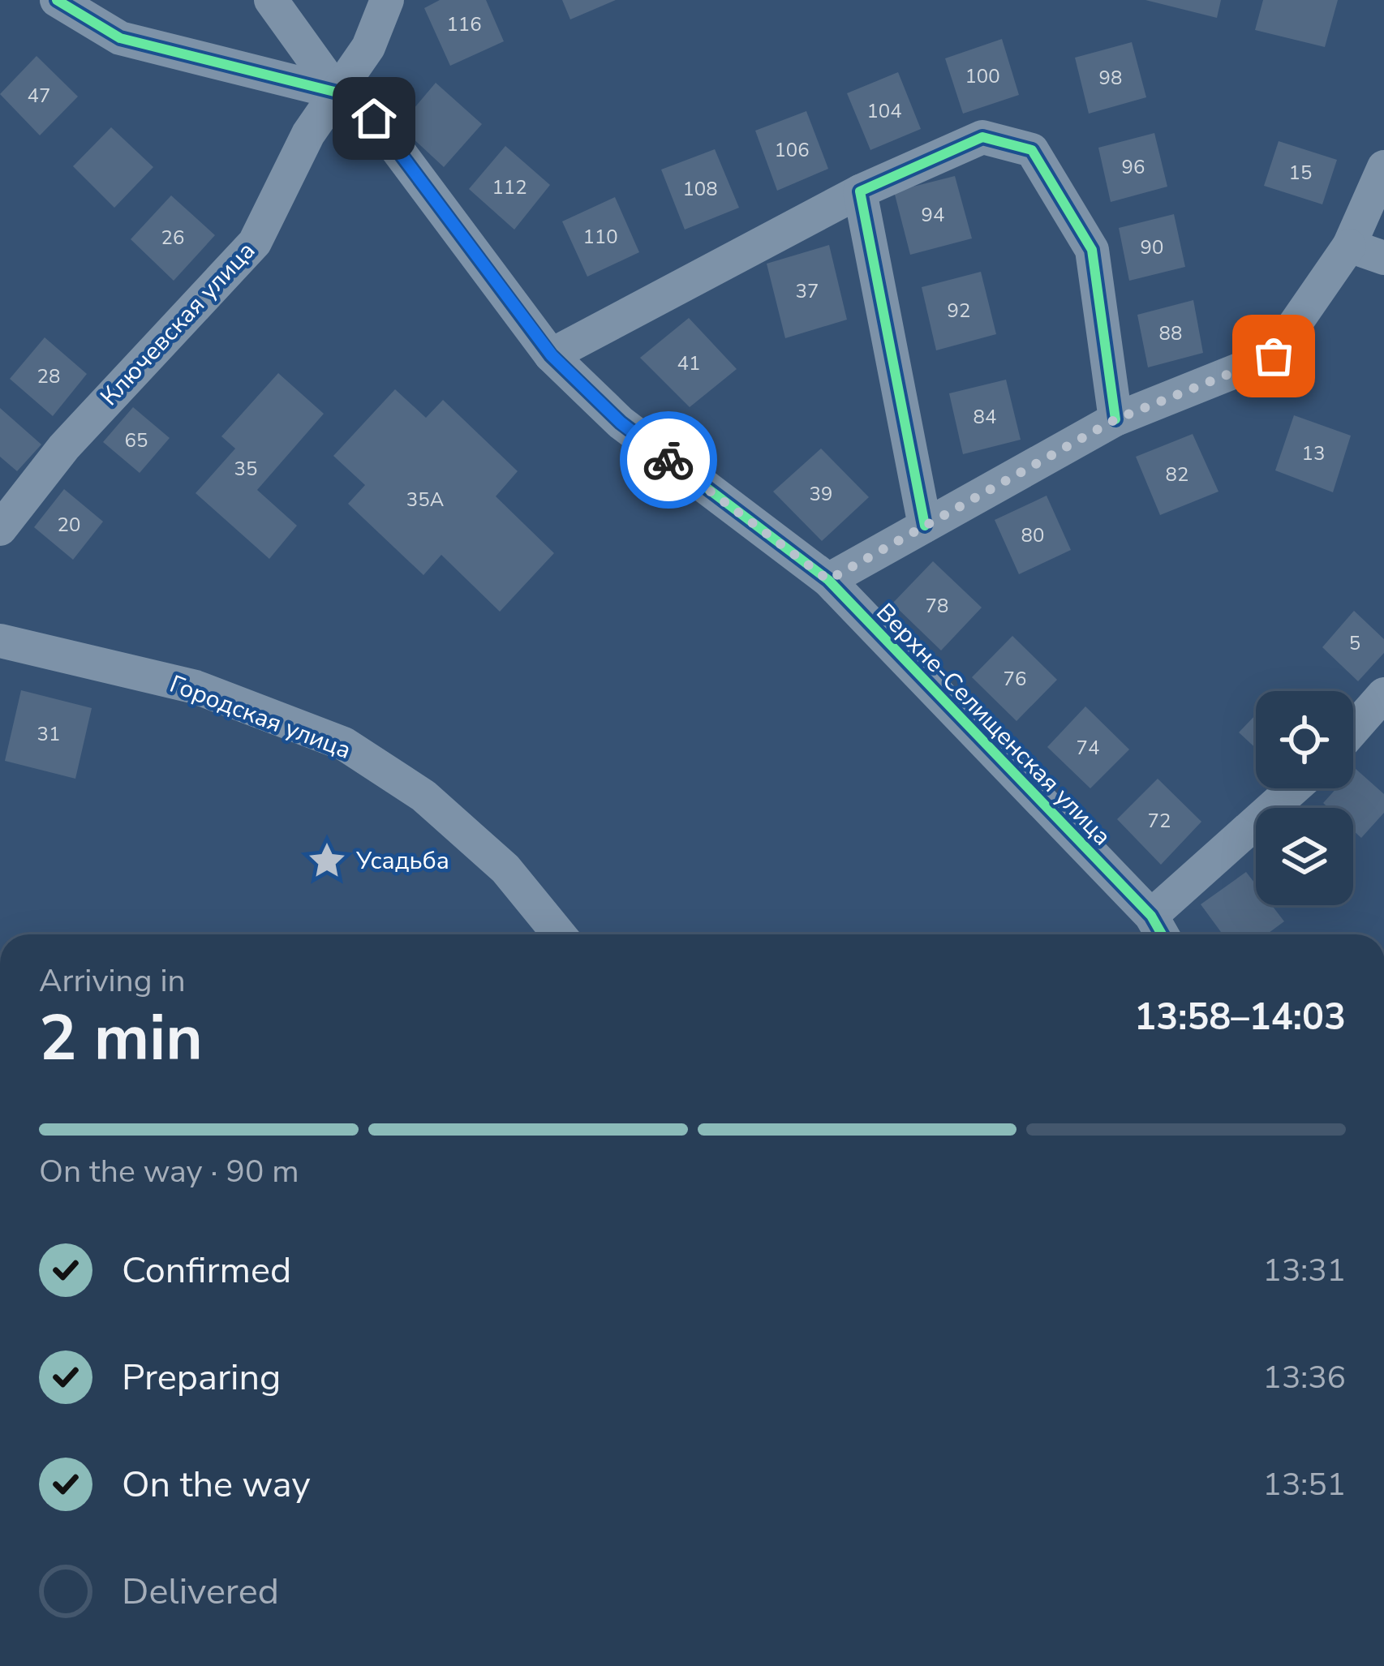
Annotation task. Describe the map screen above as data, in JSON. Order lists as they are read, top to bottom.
{
  "streets": {
    "street": ["Ключевская улица", "Городская улица", "Верхне-Селищенская улица"]
  },
  "crossings": [
    ["Ключевская улица", "Верхне-Селищенская улица"]
  ],
  "places": {
    "place": ["Усадьба"]
  },
  "house_numbers": [
    "116",
    "100",
    "98",
    "47",
    "104",
    "106",
    "96",
    "15",
    "112",
    "108",
    "94",
    "110",
    "26",
    "90",
    "37",
    "92",
    "88",
    "41",
    "28",
    "84",
    "65",
    "13",
    "35",
    "82",
    "39",
    "35А",
    "20",
    "80",
    "78",
    "5",
    "76",
    "31",
    "74",
    "72"
  ],
  "page": {
    "heading": ["2 min", "Arriving in", "13:58–14:03"],
    "bar": "On the way · 90 m",
    "list": [
      ["Confirmed", "13:31"],
      ["Preparing", "13:36"],
      ["On the way", "13:51"],
      "Delivered"
    ]
  }
}
